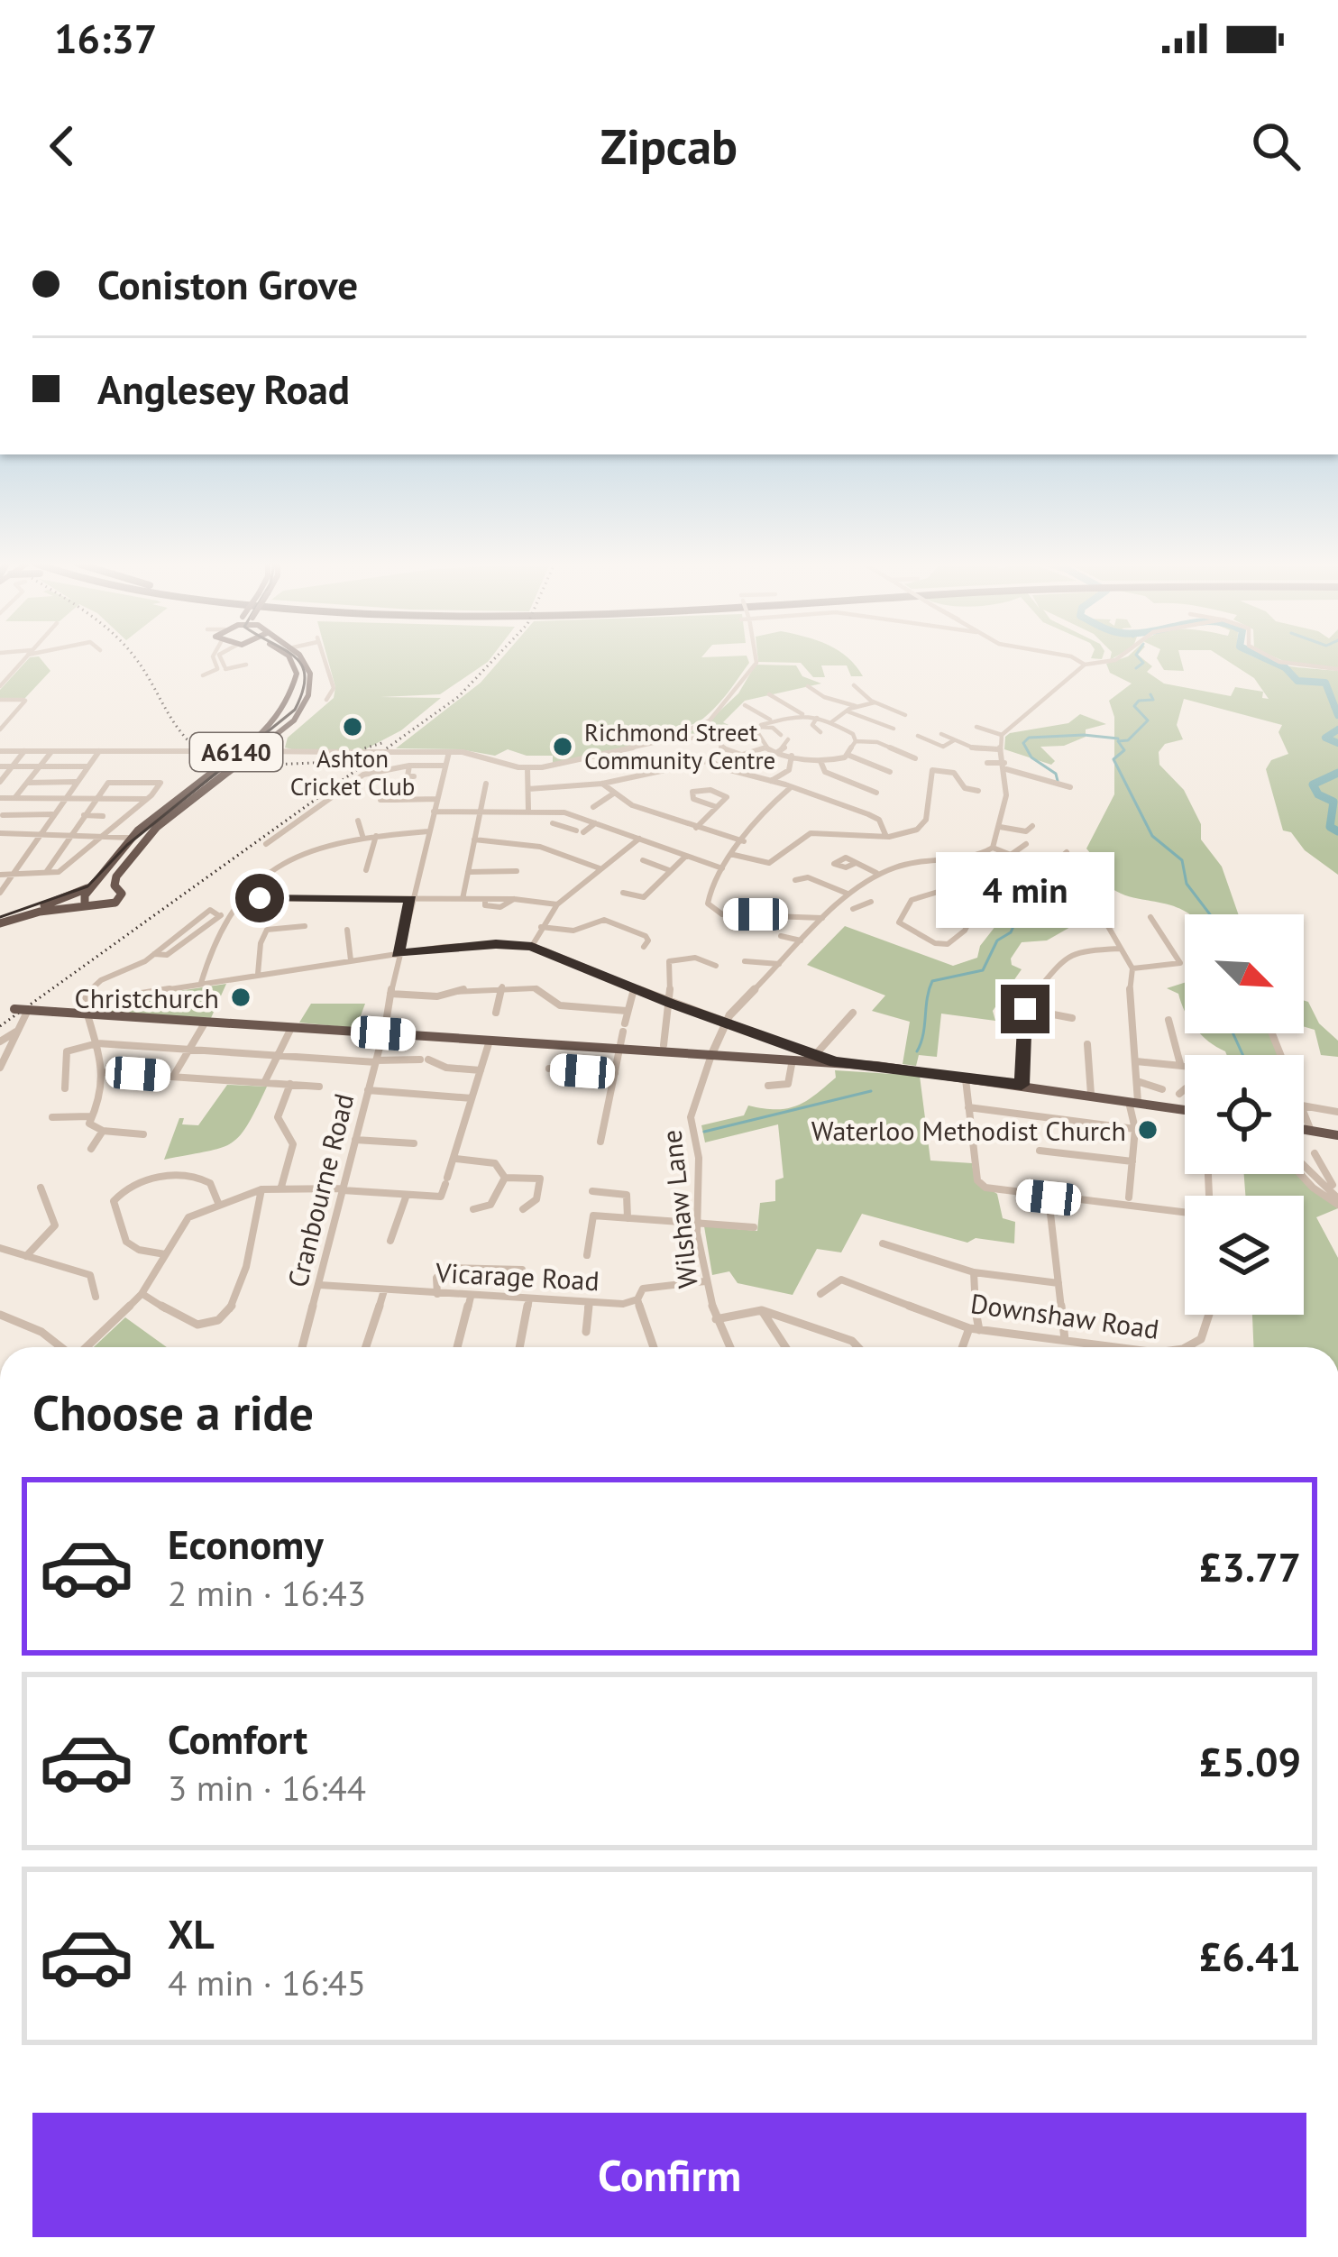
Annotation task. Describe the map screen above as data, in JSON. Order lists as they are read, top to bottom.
{
  "streets": {
    "highway": ["A6140"],
    "street": [
      "Cranbourne Road",
      "Wilshaw Lane",
      "Vicarage Road",
      "Downshaw Road"
    ]
  },
  "crossings": [
    ["Cranbourne Road", "Vicarage Road"],
    ["Wilshaw Lane", "Vicarage Road"]
  ],
  "places": [
    "Ashton Cricket Club",
    "Richmond Street Community Centre",
    "Christchurch",
    "Waterloo Methodist Church"
  ],
  "north": "bottom right",
  "page": {
    "status": "16:37",
    "header": "Zipcab",
    "banner": ["Coniston Grove", "Anglesey Road"],
    "bubble": "4 min",
    "heading": "Choose a ride",
    "list": [
      {
        "name": "Economy",
        "note": "2 min · 16:43",
        "value": "£3.77"
      },
      {
        "name": "Comfort",
        "note": "3 min · 16:44",
        "value": "£5.09"
      },
      {
        "name": "XL",
        "note": "4 min · 16:45",
        "value": "£6.41"
      }
    ],
    "buttons": "Confirm"
  }
}
